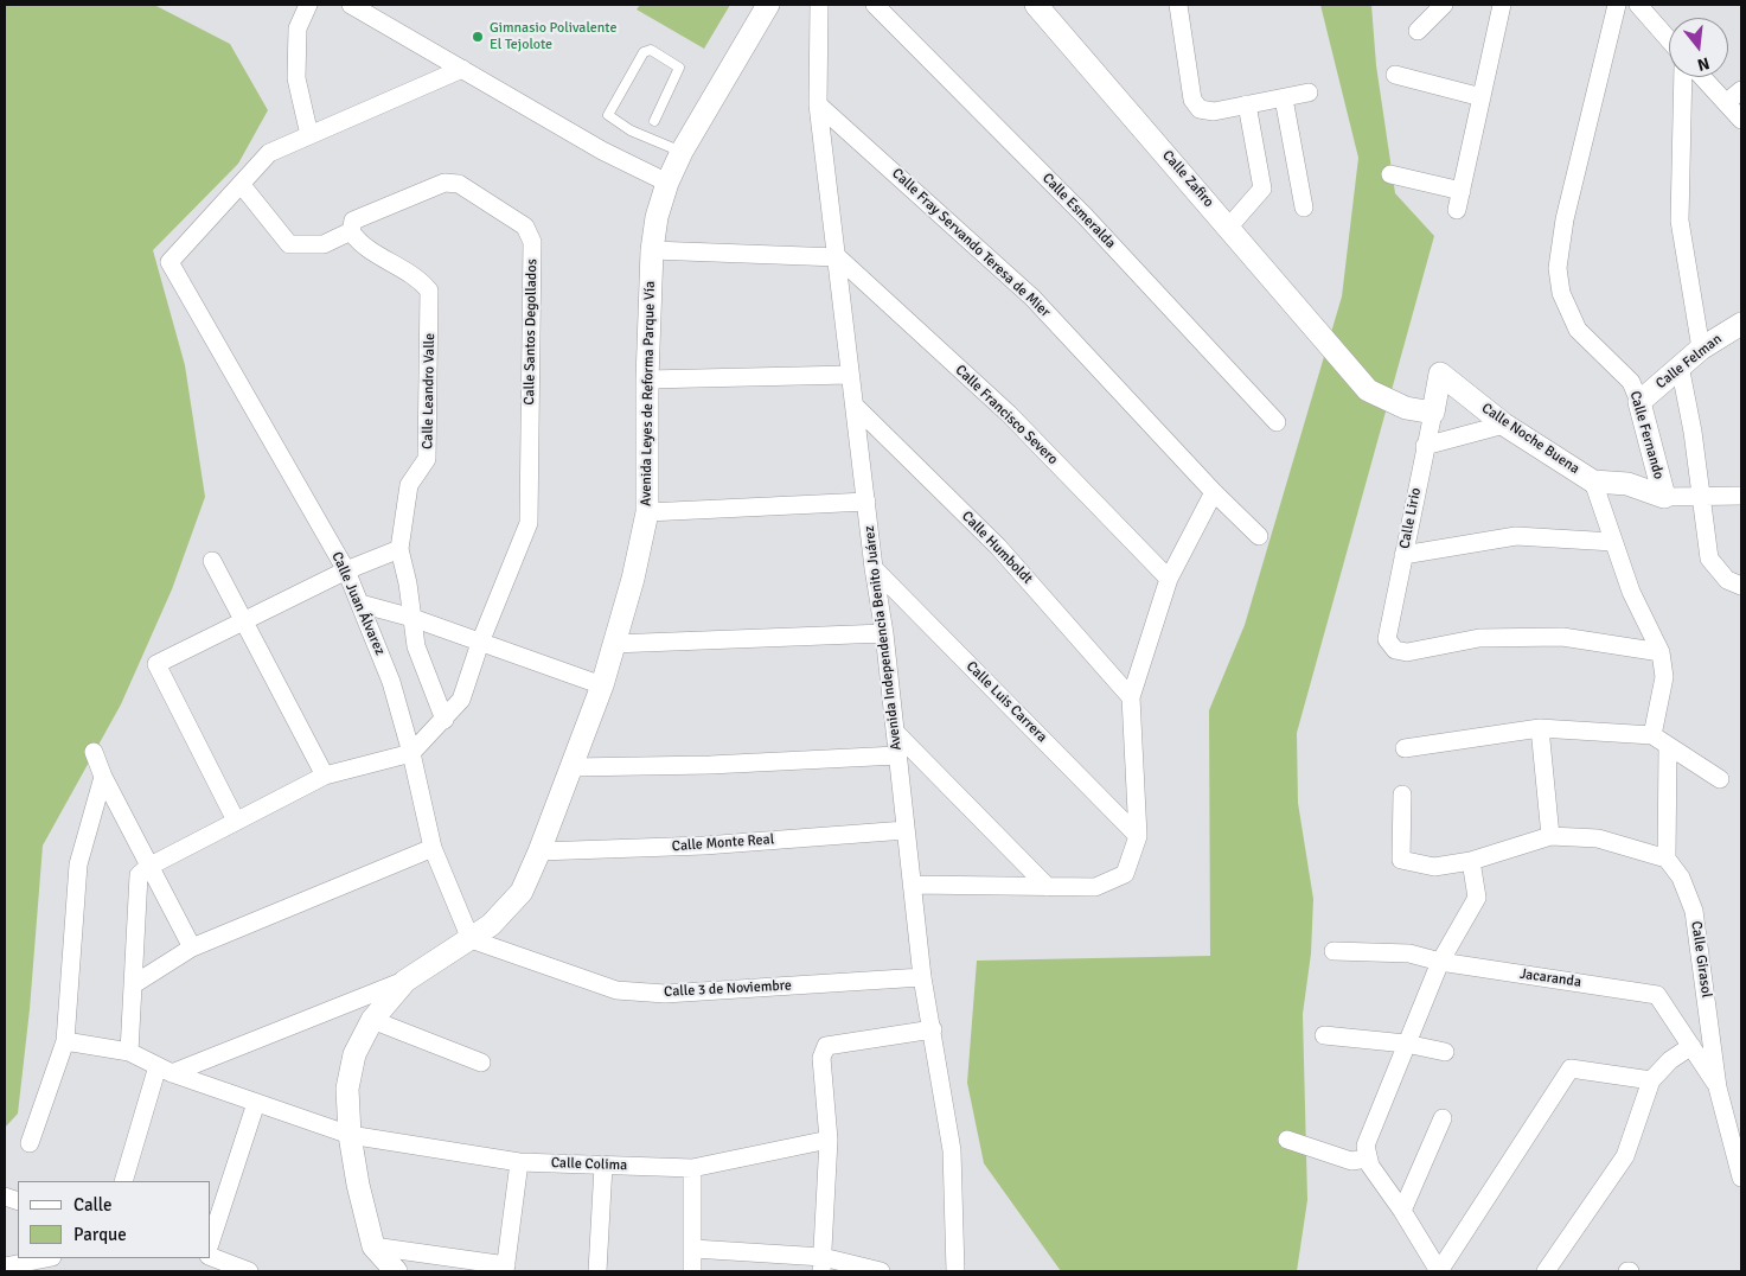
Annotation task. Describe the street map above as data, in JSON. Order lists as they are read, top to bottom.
{
  "streets": {
    "street": [
      "Calle Zafiro",
      "Calle Esmeralda",
      "Calle Fray Servando Teresa de Mier",
      "Calle Santos Degollados",
      "Calle Felman",
      "Calle Leandro Valle",
      "Avenida Leyes de Reforma Parque Vía",
      "Calle Francisco Severo",
      "Calle Fernando",
      "Calle Noche Buena",
      "Calle Lirio",
      "Calle Humboldt",
      "Calle Juan Álvarez",
      "Avenida Independencia Benito Juárez",
      "Calle Luis Carrera",
      "Calle Monte Real",
      "Calle Girasol",
      "Jacaranda",
      "Calle 3 de Noviembre",
      "Calle Colima"
    ]
  },
  "crossings": [
    ["Calle Zafiro", "Calle Lirio"],
    ["Calle Fray Servando Teresa de Mier", "Avenida Independencia Benito Juárez"],
    ["Calle Santos Degollados", "Calle Leandro Valle"],
    ["Calle Santos Degollados", "Calle Juan Álvarez"],
    ["Calle Felman", "Calle Fernando"],
    ["Avenida Leyes de Reforma Parque Vía", "Calle Juan Álvarez"],
    ["Avenida Leyes de Reforma Parque Vía", "Calle Monte Real"],
    ["Avenida Leyes de Reforma Parque Vía", "Calle 3 de Noviembre"],
    ["Avenida Leyes de Reforma Parque Vía", "Calle Colima"],
    ["Calle Francisco Severo", "Avenida Independencia Benito Juárez"],
    ["Calle Noche Buena", "Calle Lirio"],
    ["Calle Humboldt", "Avenida Independencia Benito Juárez"],
    ["Calle Juan Álvarez", "Calle 3 de Noviembre"],
    ["Avenida Independencia Benito Juárez", "Calle Luis Carrera"],
    ["Avenida Independencia Benito Juárez", "Calle Monte Real"],
    ["Avenida Independencia Benito Juárez", "Calle 3 de Noviembre"],
    ["Calle Girasol", "Jacaranda"]
  ],
  "places": ["Gimnasio Polivalente El Tejolote"],
  "legend": ["Calle", "Parque"],
  "north": "bottom"
}
